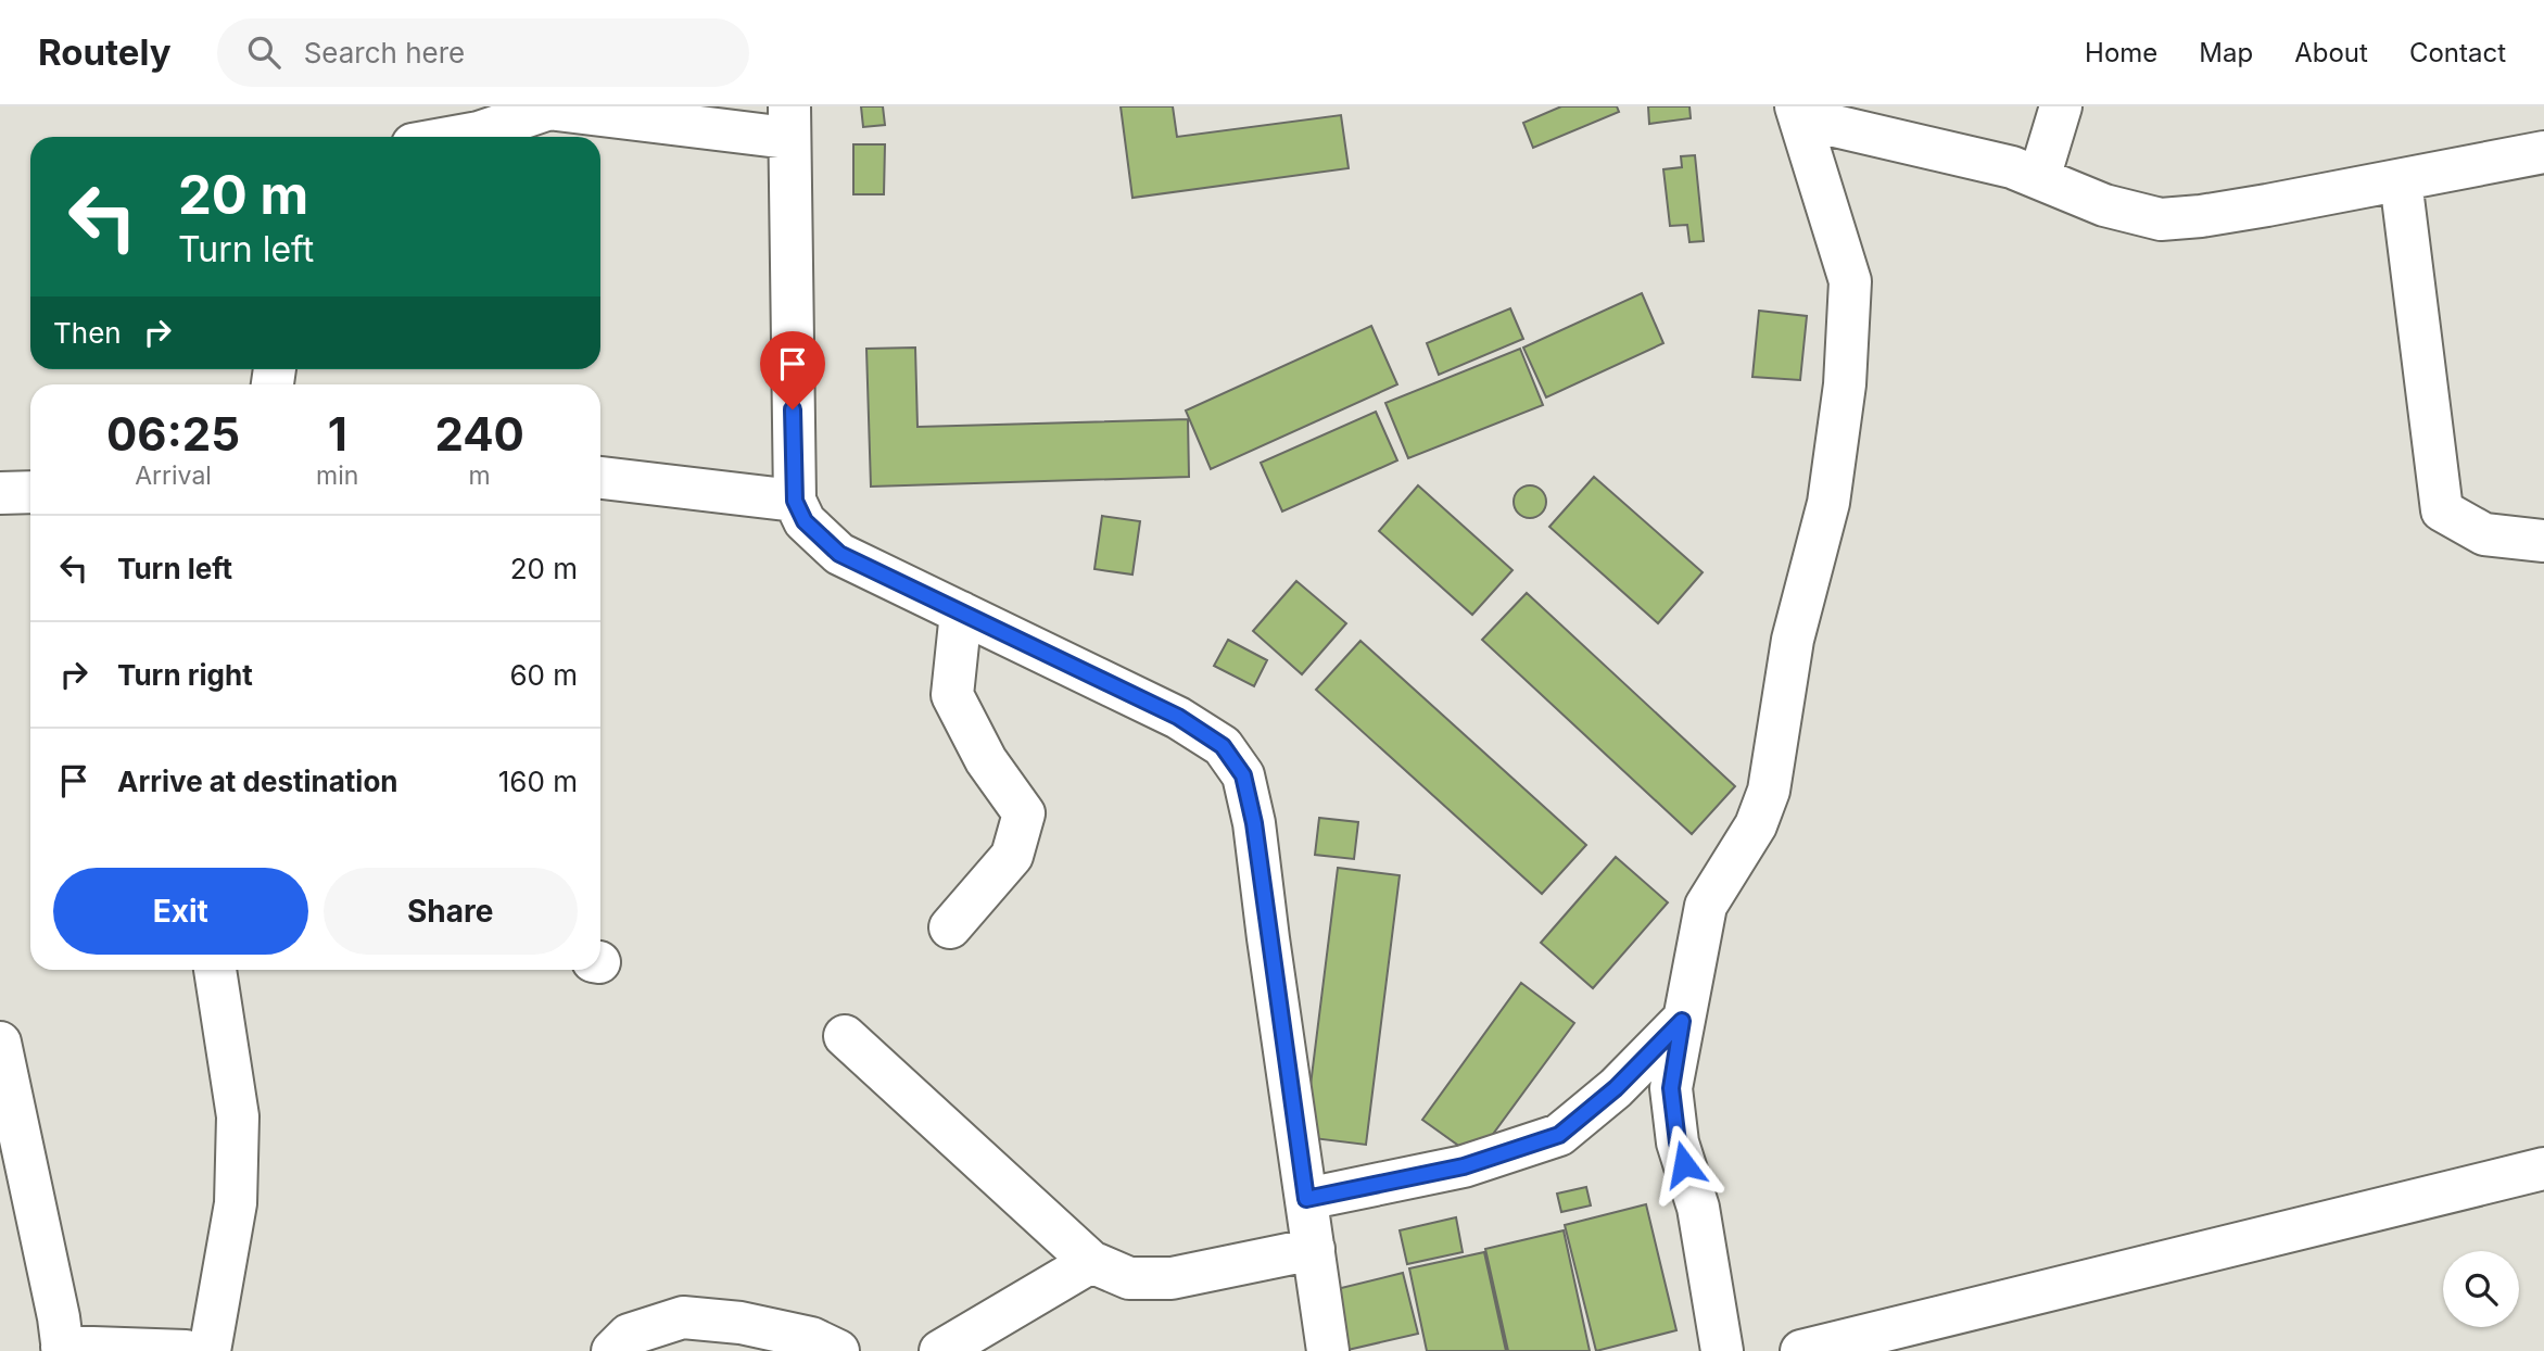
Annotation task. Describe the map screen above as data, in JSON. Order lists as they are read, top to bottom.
{
  "page": {
    "header": "Routely",
    "search": "Search here",
    "nav": [
      "Home",
      "Map",
      "About",
      "Contact"
    ],
    "turn": ["20 m", "Turn left"],
    "then": "Then",
    "eta": [
      "06:25",
      "Arrival",
      "1",
      "min",
      "240",
      "m"
    ],
    "list": [
      {
        "name": "Turn left",
        "value": "20 m"
      },
      {
        "name": "Turn right",
        "value": "60 m"
      },
      {
        "name": "Arrive at destination",
        "value": "160 m"
      }
    ],
    "buttons": ["Exit", "Share"]
  }
}
